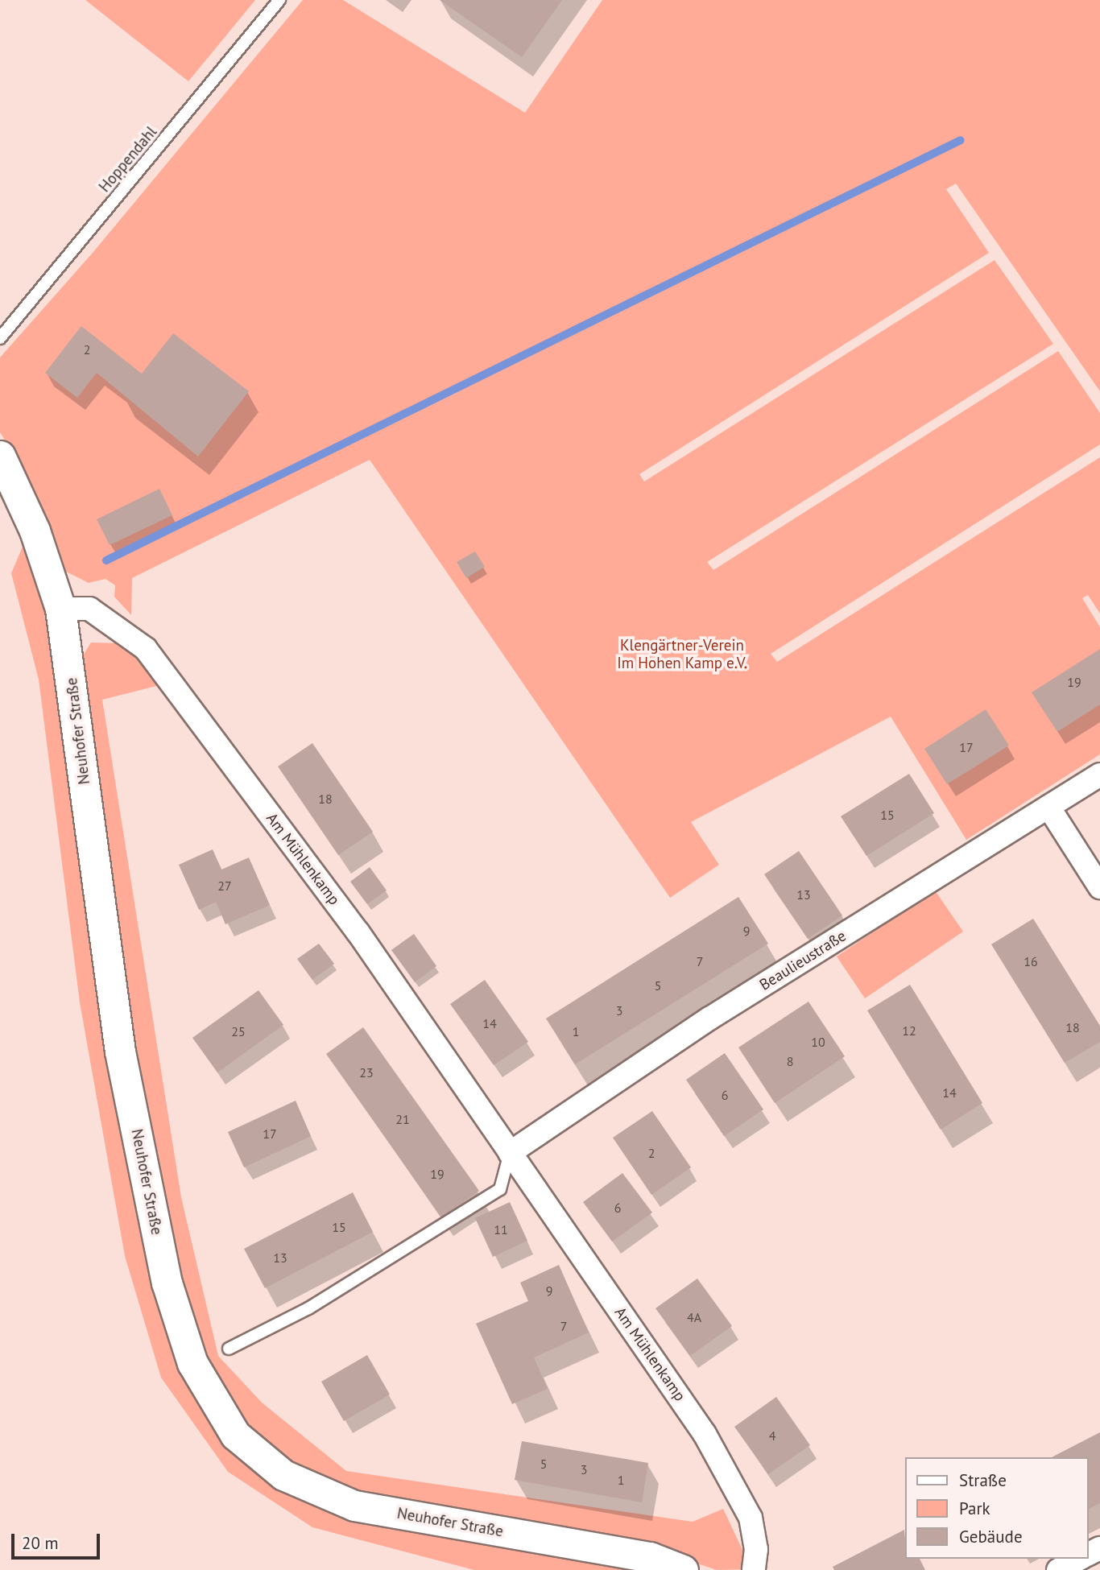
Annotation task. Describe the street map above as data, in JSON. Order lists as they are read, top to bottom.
{
  "streets": {
    "street": ["Neuhofer Straße", "Am Mühlenkamp", "Beaulieustraße"],
    "lane": ["Hoppendahl"]
  },
  "crossings": [
    ["Neuhofer Straße", "Am Mühlenkamp"],
    ["Am Mühlenkamp", "Beaulieustraße"]
  ],
  "parks": ["Klengärtner-Verein Im Hohen Kamp e.V."],
  "house_numbers": [
    "2",
    "19",
    "17",
    "18",
    "15",
    "27",
    "13",
    "9",
    "7",
    "16",
    "5",
    "3",
    "14",
    "18",
    "12",
    "25",
    "1",
    "10",
    "8",
    "23",
    "14",
    "6",
    "21",
    "17",
    "2",
    "19",
    "6",
    "15",
    "11",
    "13",
    "9",
    "4A",
    "7",
    "4",
    "5",
    "3",
    "1"
  ],
  "legend": ["Straße", "Park", "Gebäude"],
  "scale_bar": "20 m"
}
